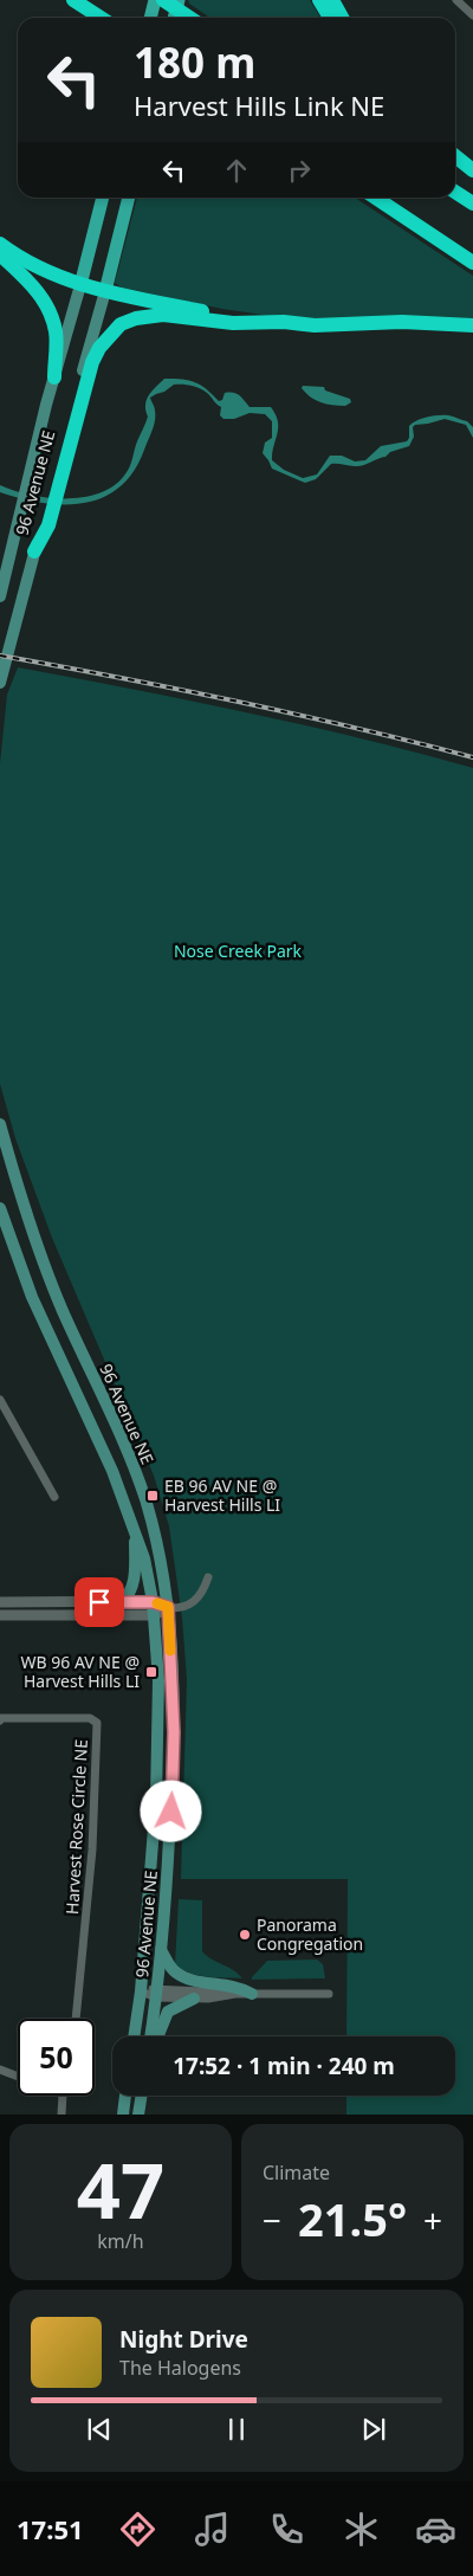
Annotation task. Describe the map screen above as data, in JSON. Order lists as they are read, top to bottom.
{
  "streets": {
    "main road": ["96 Avenue NE"],
    "street": ["Harvest Rose Circle NE"]
  },
  "parks": ["Nose Creek Park"],
  "places": {
    "transit": ["EB 96 AV NE @ Harvest Hills LI", "WB 96 AV NE @ Harvest Hills LI"],
    "other": ["Panorama Congregation"]
  },
  "page": {
    "turn": ["180 m", "Harvest Hills Link NE"],
    "limit": "50",
    "trip": "17:52 · 1 min · 240 m",
    "tile": [
      ["47", "km/h"],
      "Climate"
    ],
    "heat": ["−", "21.5°", "+"],
    "song": ["Night Drive", "The Halogens"],
    "tabs": "17:51"
  }
}
